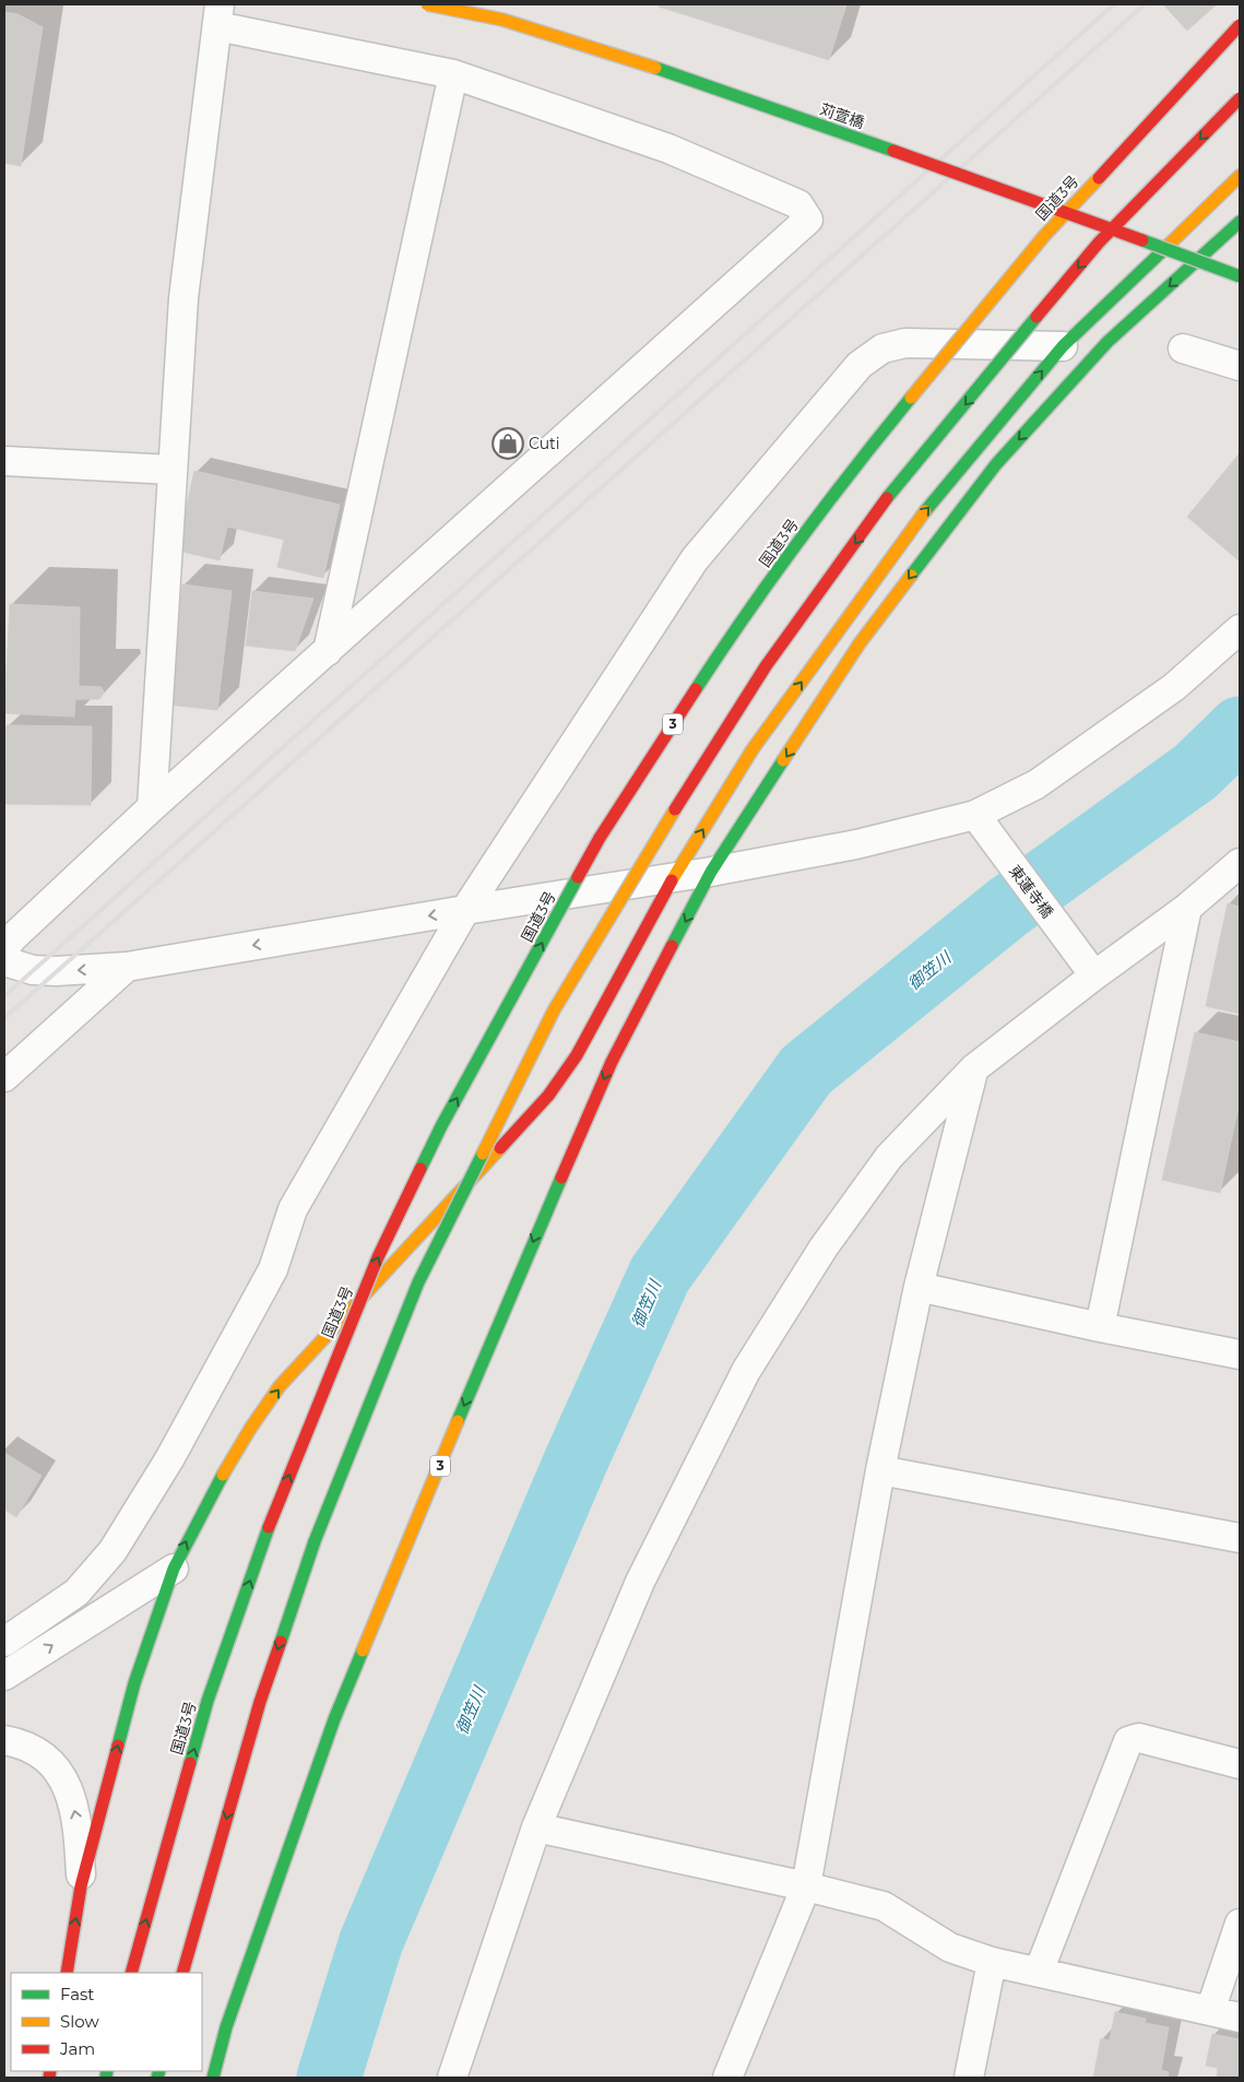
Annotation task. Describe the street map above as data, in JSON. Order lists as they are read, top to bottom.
{
  "streets": {
    "main road": ["苅萱橋", "国道3号", "3"],
    "street": ["東蓮寺橋"]
  },
  "water": ["御笠川"],
  "places": {
    "shop": ["Cuti"]
  },
  "legend": ["Fast", "Slow", "Jam"]
}
